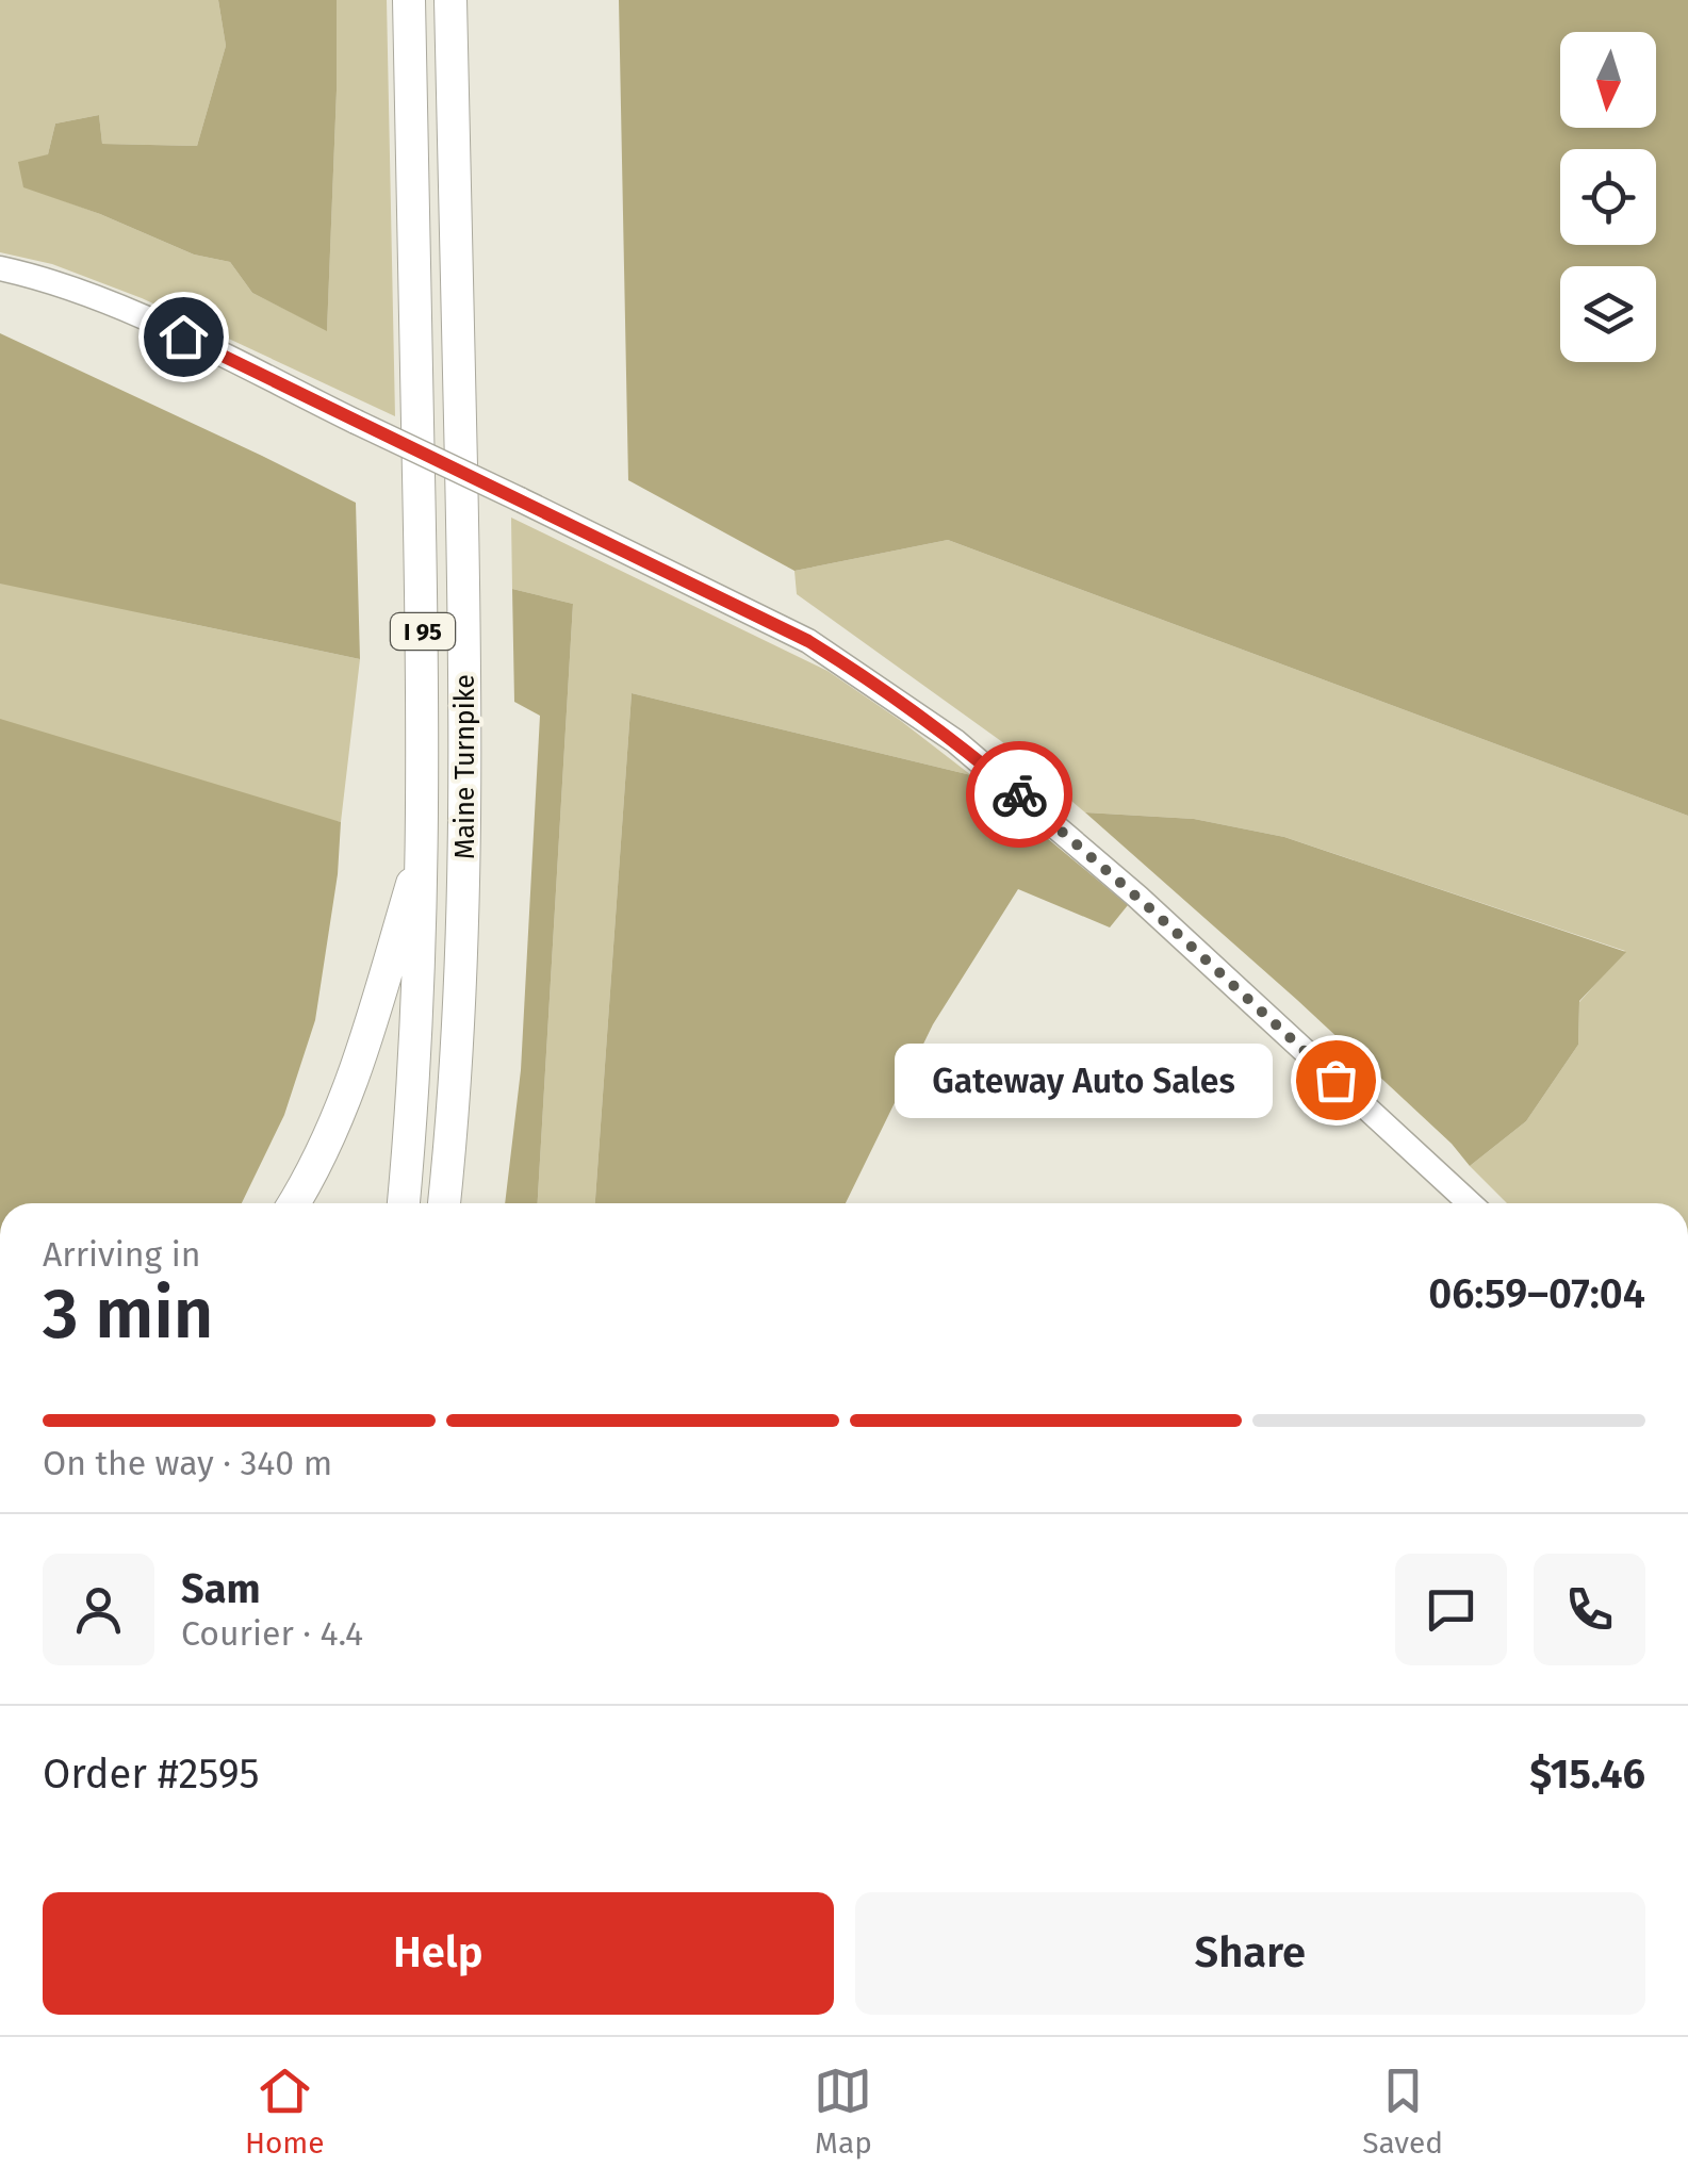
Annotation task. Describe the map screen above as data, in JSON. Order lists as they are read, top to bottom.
{
  "streets": {
    "highway": ["I 95", "Maine Turnpike"]
  },
  "places": ["Gateway Auto Sales"],
  "north": "bottom",
  "page": {
    "bubble": "Gateway Auto Sales",
    "heading": ["3 min", "Arriving in", "06:59–07:04"],
    "panel": [
      "Sam",
      "Courier · 4.4",
      "Order #2595",
      "$15.46"
    ],
    "bar": "On the way · 340 m",
    "buttons": ["Help", "Share"],
    "tabs": ["Home", "Map", "Saved"]
  }
}
